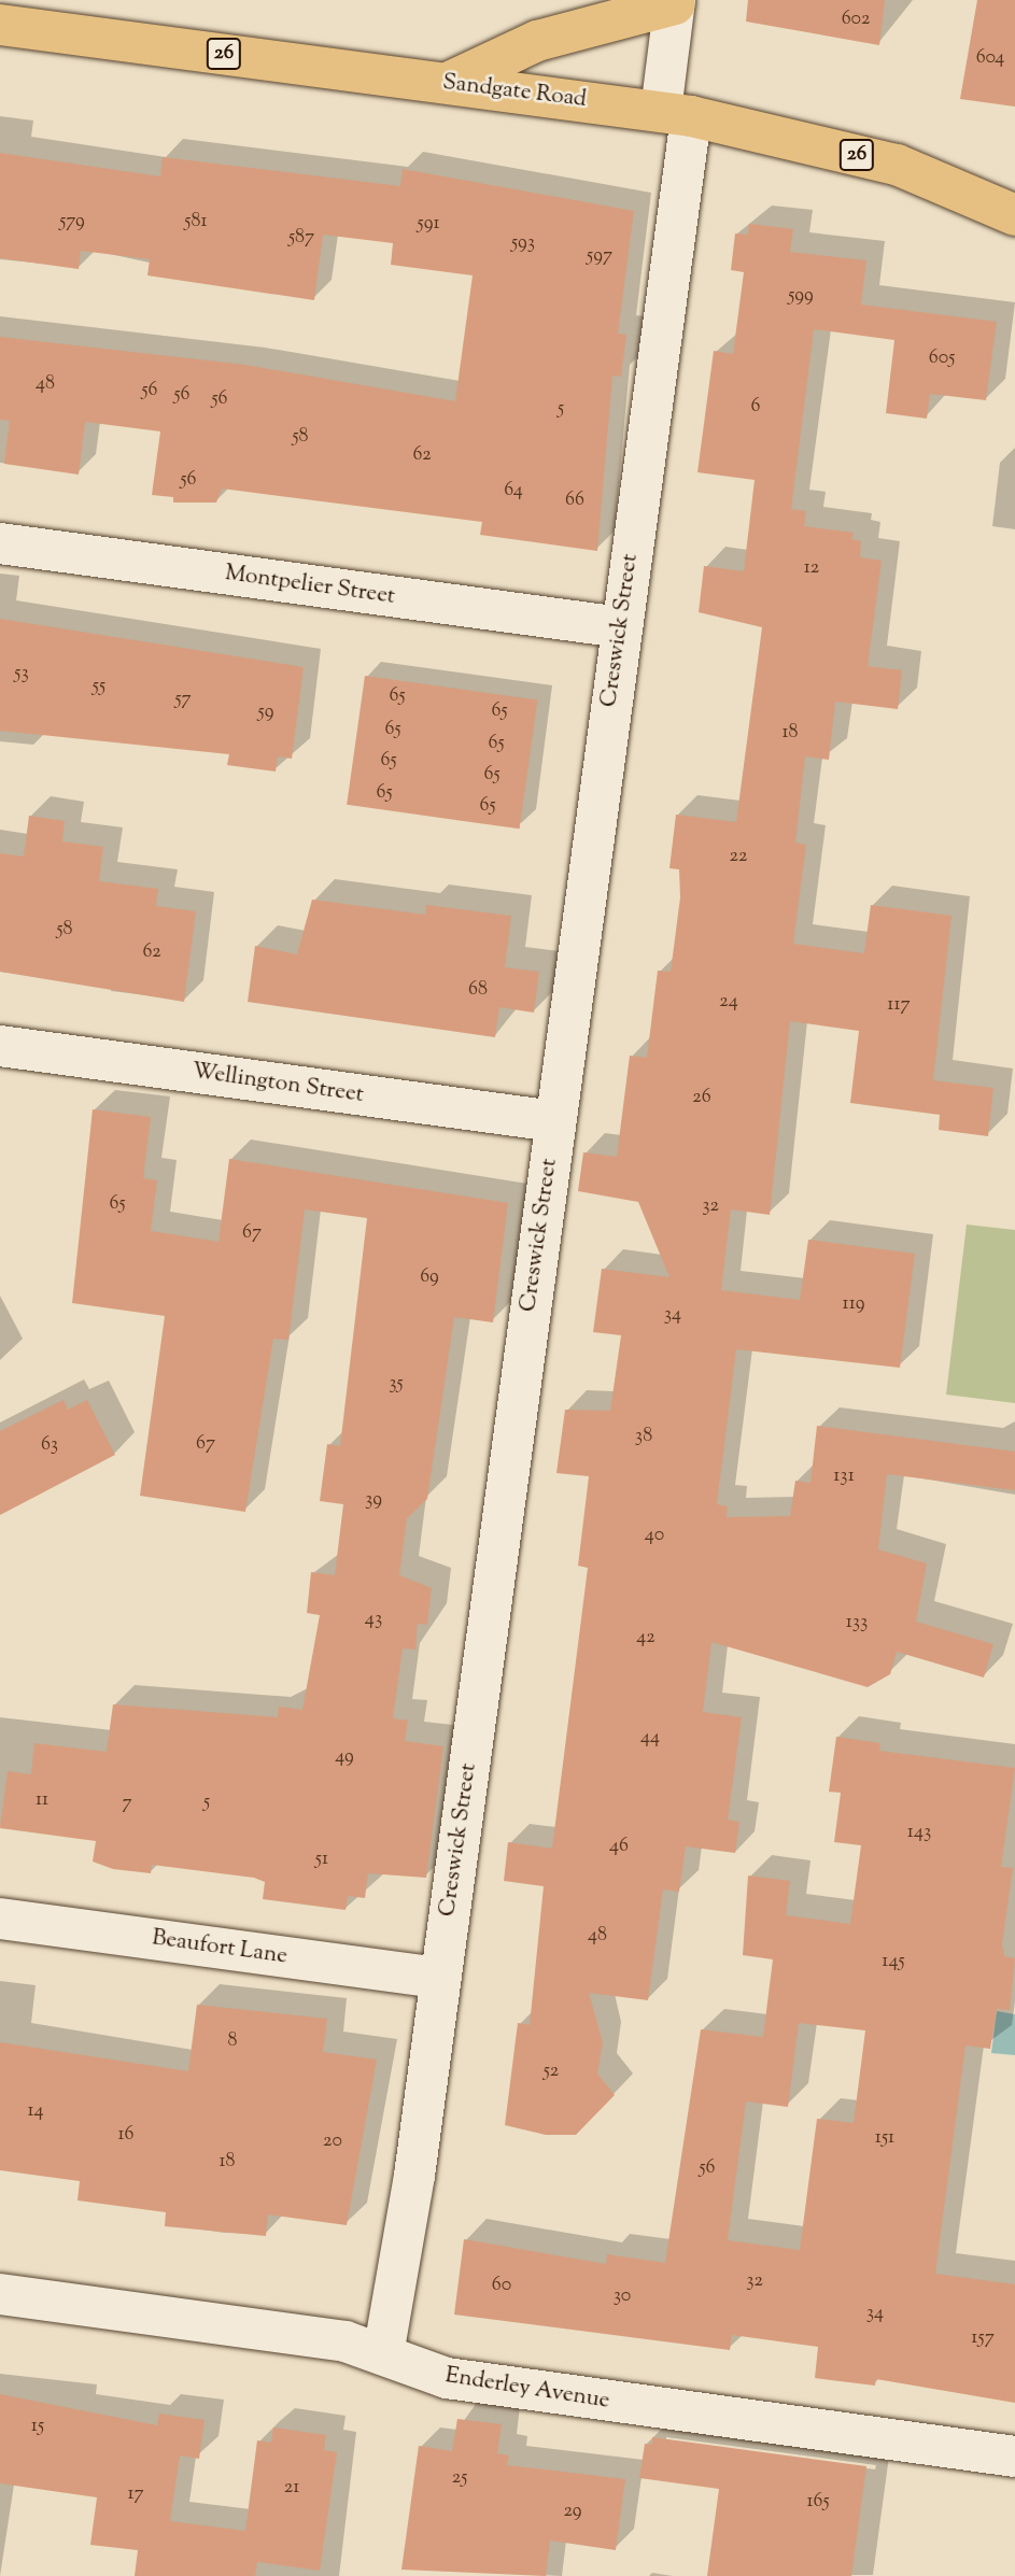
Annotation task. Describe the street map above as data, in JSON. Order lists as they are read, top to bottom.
{
  "streets": {
    "highway": ["26", "Sandgate Road"],
    "street": [
      "Montpelier Street",
      "Creswick Street",
      "Wellington Street",
      "Beaufort Lane",
      "Enderley Avenue"
    ]
  },
  "crossings": [
    ["Sandgate Road", "Creswick Street"],
    ["Montpelier Street", "Creswick Street"],
    ["Creswick Street", "Wellington Street"],
    ["Creswick Street", "Beaufort Lane"],
    ["Creswick Street", "Enderley Avenue"]
  ],
  "house_numbers": [
    "602",
    "604",
    "579",
    "581",
    "591",
    "587",
    "593",
    "597",
    "599",
    "605",
    "48",
    "56",
    "56",
    "56",
    "6",
    "5",
    "58",
    "62",
    "56",
    "64",
    "66",
    "12",
    "53",
    "55",
    "65",
    "57",
    "65",
    "59",
    "65",
    "18",
    "65",
    "65",
    "65",
    "65",
    "65",
    "22",
    "58",
    "62",
    "68",
    "24",
    "117",
    "26",
    "65",
    "32",
    "67",
    "69",
    "119",
    "34",
    "35",
    "38",
    "67",
    "63",
    "131",
    "39",
    "40",
    "43",
    "133",
    "42",
    "44",
    "49",
    "11",
    "5",
    "7",
    "143",
    "46",
    "51",
    "48",
    "145",
    "8",
    "52",
    "14",
    "16",
    "151",
    "20",
    "18",
    "56",
    "32",
    "60",
    "30",
    "34",
    "157",
    "15",
    "25",
    "21",
    "17",
    "165",
    "29"
  ]
}
